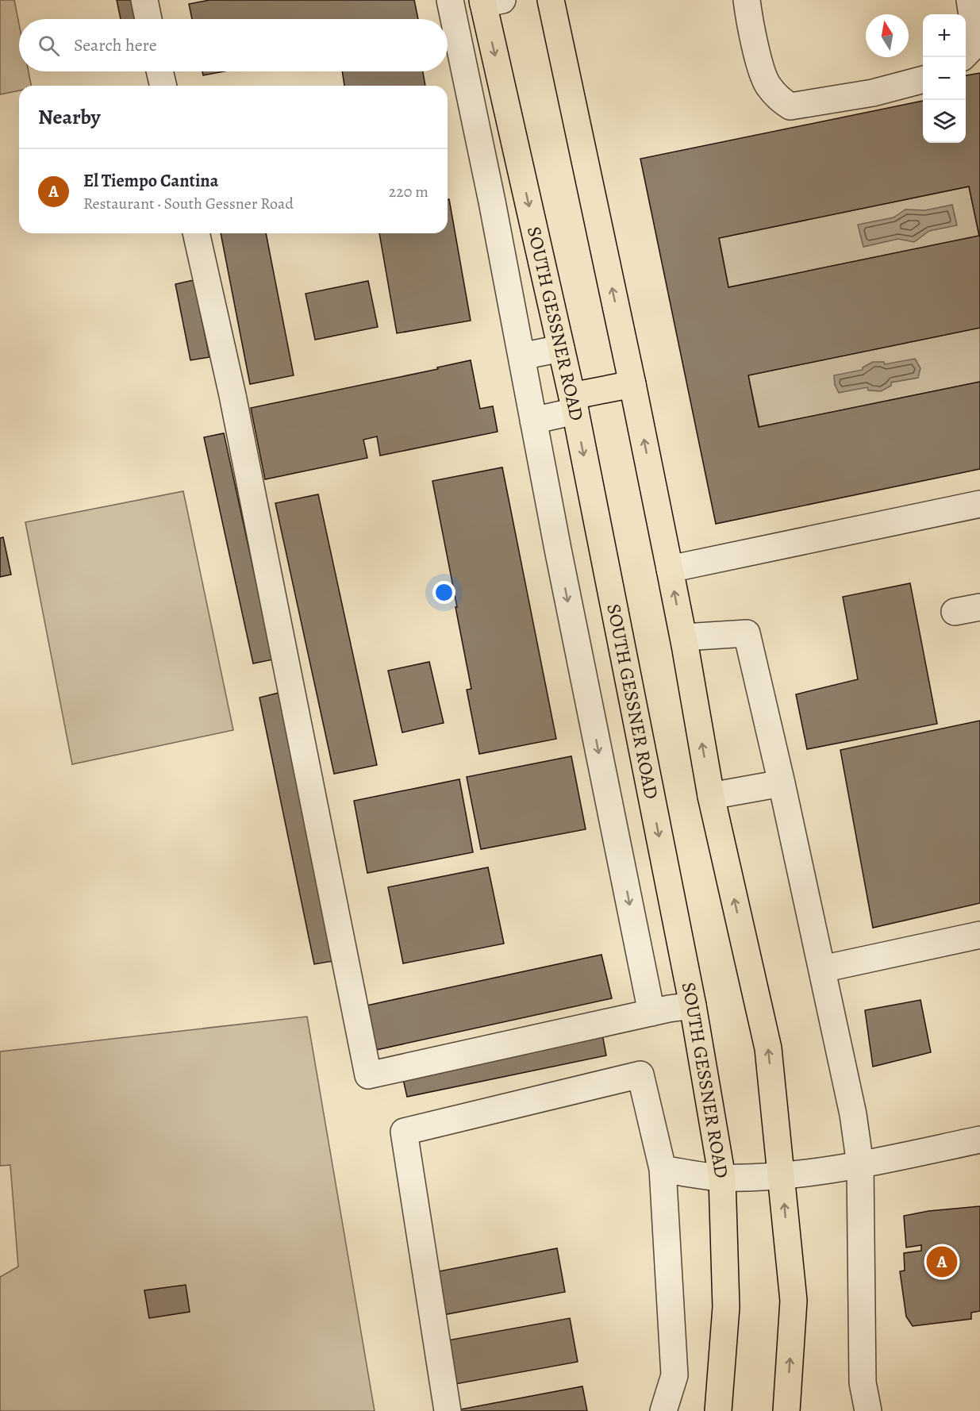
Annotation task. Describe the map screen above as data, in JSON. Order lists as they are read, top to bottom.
{
  "streets": {
    "main road": ["SOUTH GESSNER ROAD"]
  },
  "north": "top",
  "page": {
    "map_buttons": ["+", "−"],
    "search": "Search here",
    "heading": "Nearby",
    "list": [
      {
        "mark": "A",
        "name": "El Tiempo Cantina",
        "note": "Restaurant · South Gessner Road",
        "value": "220 m"
      }
    ],
    "pins": "A"
  }
}
